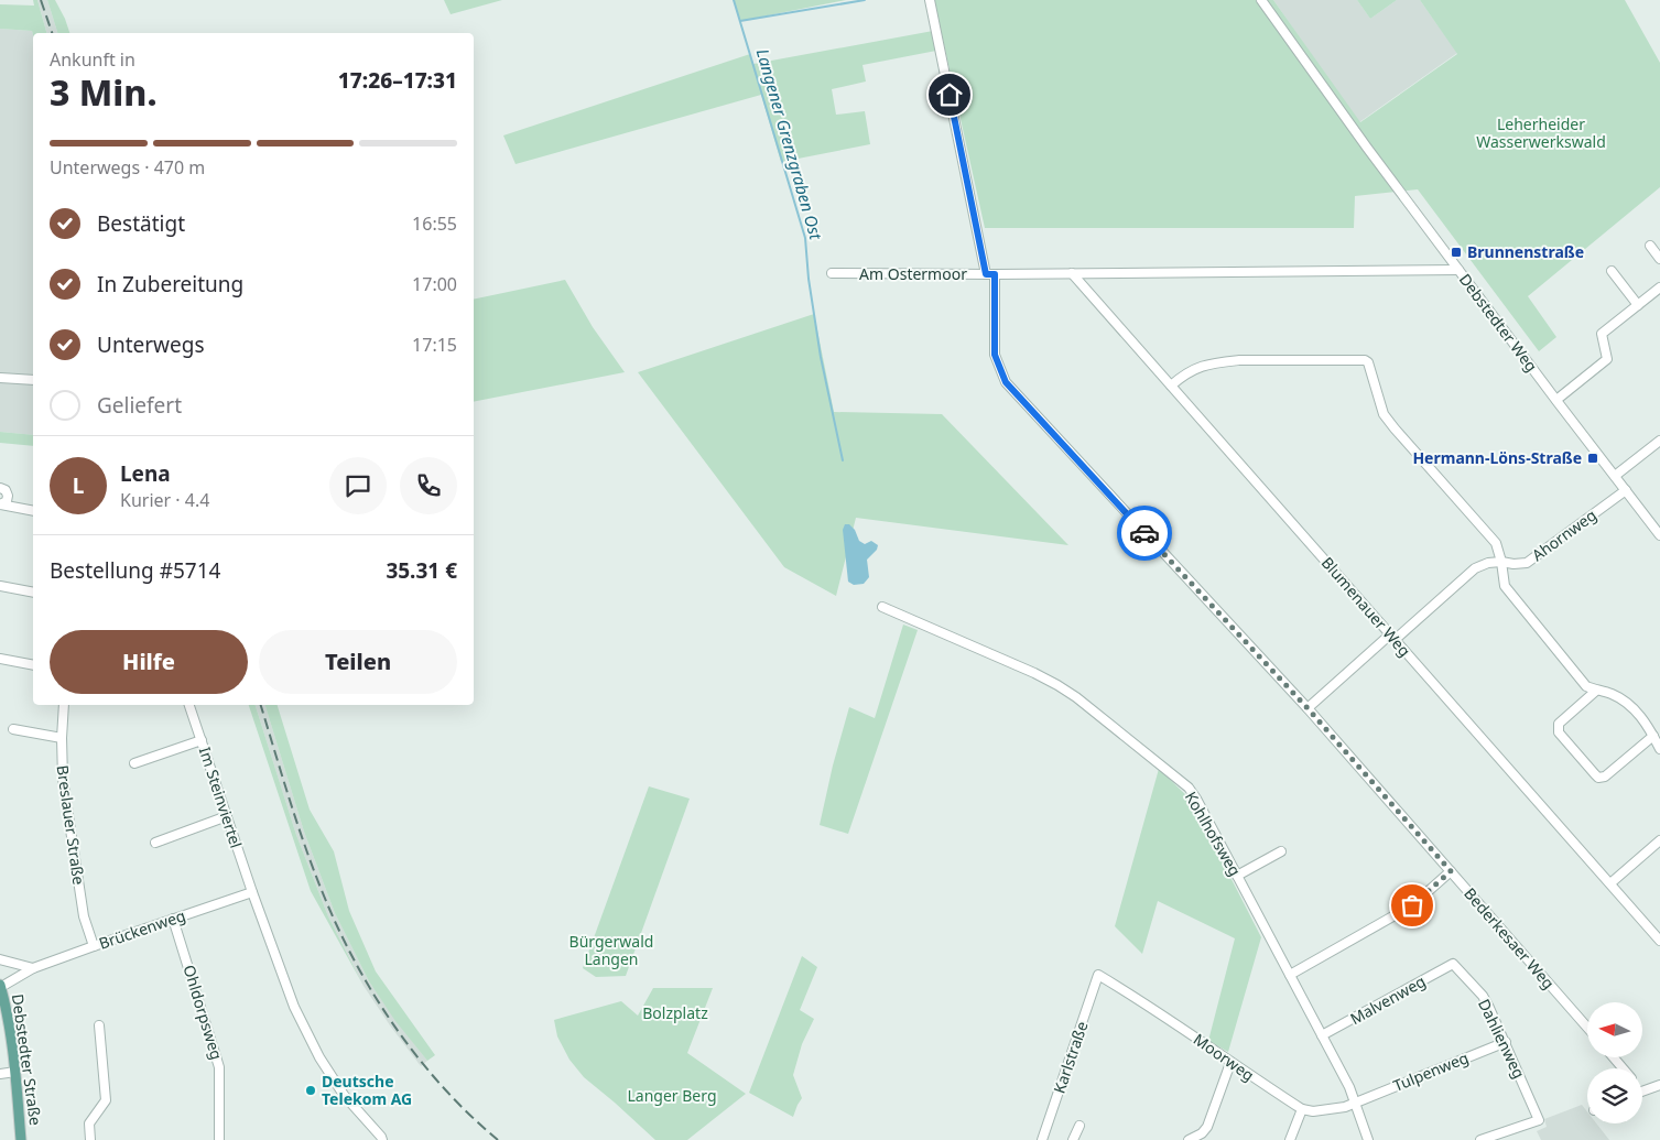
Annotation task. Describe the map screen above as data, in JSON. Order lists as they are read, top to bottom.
{
  "streets": {
    "main road": ["Debstedter Straße"],
    "street": [
      "Am Ostermoor",
      "Debstedter Weg",
      "Ahornweg",
      "Blumenauer Weg",
      "Im Steinviertel",
      "Breslauer Straße",
      "Kohlhofsweg",
      "Brückenweg",
      "Bederkesaer Weg",
      "Malvenweg",
      "Ohldorpsweg",
      "Dahlienweg",
      "Karlstraße",
      "Moorweg",
      "Tulpenweg"
    ]
  },
  "crossings": [
    ["Am Ostermoor", "Bederkesaer Weg"],
    ["Debstedter Weg", "Ahornweg"],
    ["Ahornweg", "Blumenauer Weg"],
    ["Ahornweg", "Bederkesaer Weg"],
    ["Im Steinviertel", "Brückenweg"],
    ["Breslauer Straße", "Brückenweg"],
    ["Kohlhofsweg", "Malvenweg"],
    ["Kohlhofsweg", "Tulpenweg"],
    ["Brückenweg", "Ohldorpsweg"],
    ["Brückenweg", "Debstedter Straße"],
    ["Malvenweg", "Dahlienweg"],
    ["Dahlienweg", "Tulpenweg"],
    ["Karlstraße", "Moorweg"]
  ],
  "water": ["Langener Grenzgraben Ost"],
  "parks": [
    "Leherheider Wasserwerkswald",
    "Bürgerwald Langen",
    "Bolzplatz",
    "Langer Berg"
  ],
  "places": {
    "transit": ["Brunnenstraße", "Hermann-Löns-Straße"],
    "other": ["Deutsche Telekom AG"]
  },
  "north": "left",
  "page": {
    "heading": ["3 Min.", "Ankunft in", "17:26–17:31"],
    "panel": [
      "Lena",
      "Kurier · 4.4",
      "Bestellung #5714",
      "35.31 €"
    ],
    "bar": "Unterwegs · 470 m",
    "list": [
      ["Bestätigt", "16:55"],
      ["In Zubereitung", "17:00"],
      ["Unterwegs", "17:15"],
      "Geliefert"
    ],
    "round": "L",
    "buttons": ["Hilfe", "Teilen"]
  }
}
